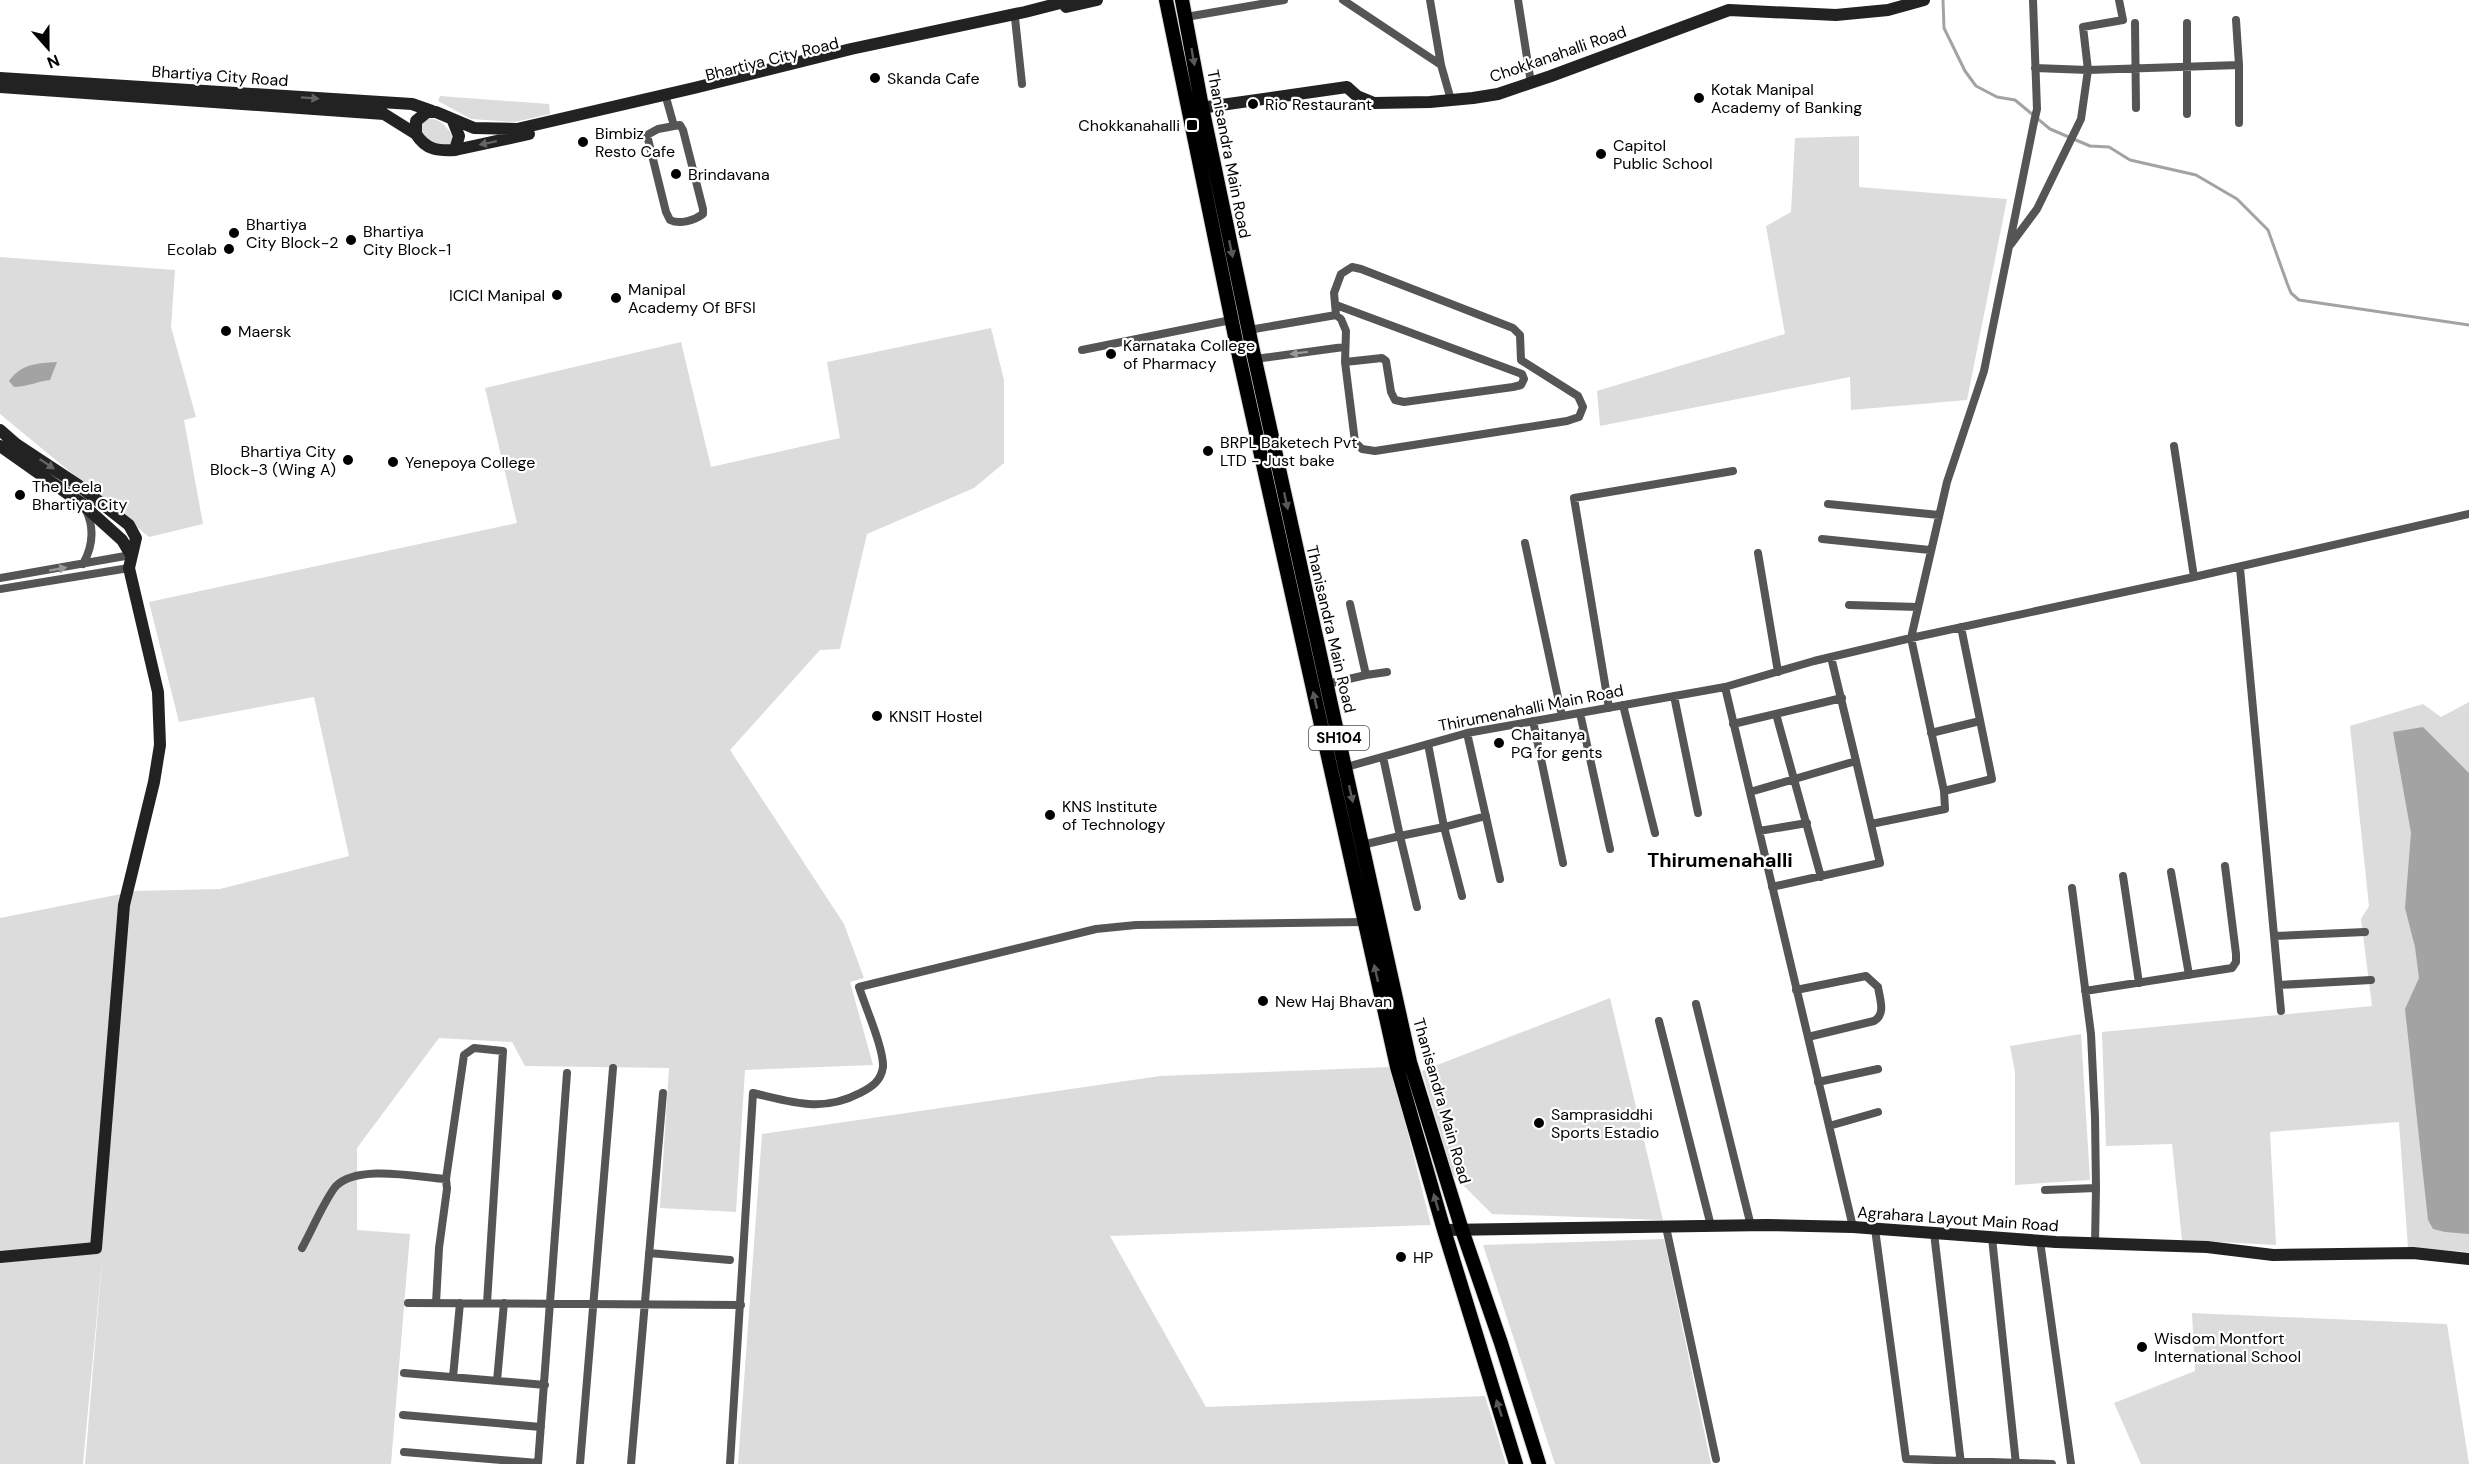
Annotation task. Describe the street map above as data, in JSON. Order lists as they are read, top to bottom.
{
  "streets": {
    "main road": ["Thanisandra Main Road", "SH104"],
    "street": [
      "Chokkanahalli Road",
      "Bhartiya City Road",
      "Thirumenahalli Main Road",
      "Agrahara Layout Main Road"
    ]
  },
  "crossings": [
    ["Chokkanahalli Road", "Thanisandra Main Road"],
    ["Thanisandra Main Road", "Thirumenahalli Main Road"],
    ["Thanisandra Main Road", "Agrahara Layout Main Road"]
  ],
  "districts": ["Thirumenahalli"],
  "places": {
    "other": [
      "Skanda Cafe",
      "Kotak Manipal Academy of Banking",
      "Rio Restaurant",
      "Bimbiz Resto Cafe",
      "Capitol Public School",
      "Brindavana",
      "Bhartiya City Block-2",
      "Bhartiya City Block-1",
      "Ecolab",
      "ICICI Manipal",
      "Manipal Academy Of BFSI",
      "Maersk",
      "Karnataka College of Pharmacy",
      "BRPL Baketech Pvt LTD - Just bake",
      "Bhartiya City Block-3 (Wing A)",
      "Yenepoya College",
      "The Leela Bhartiya City",
      "KNSIT Hostel",
      "Chaitanya PG for gents",
      "KNS Institute of Technology",
      "New Haj Bhavan",
      "Samprasiddhi Sports Estadio",
      "HP",
      "Wisdom Montfort International School"
    ],
    "transit": ["Chokkanahalli"]
  },
  "north": "bottom"
}
